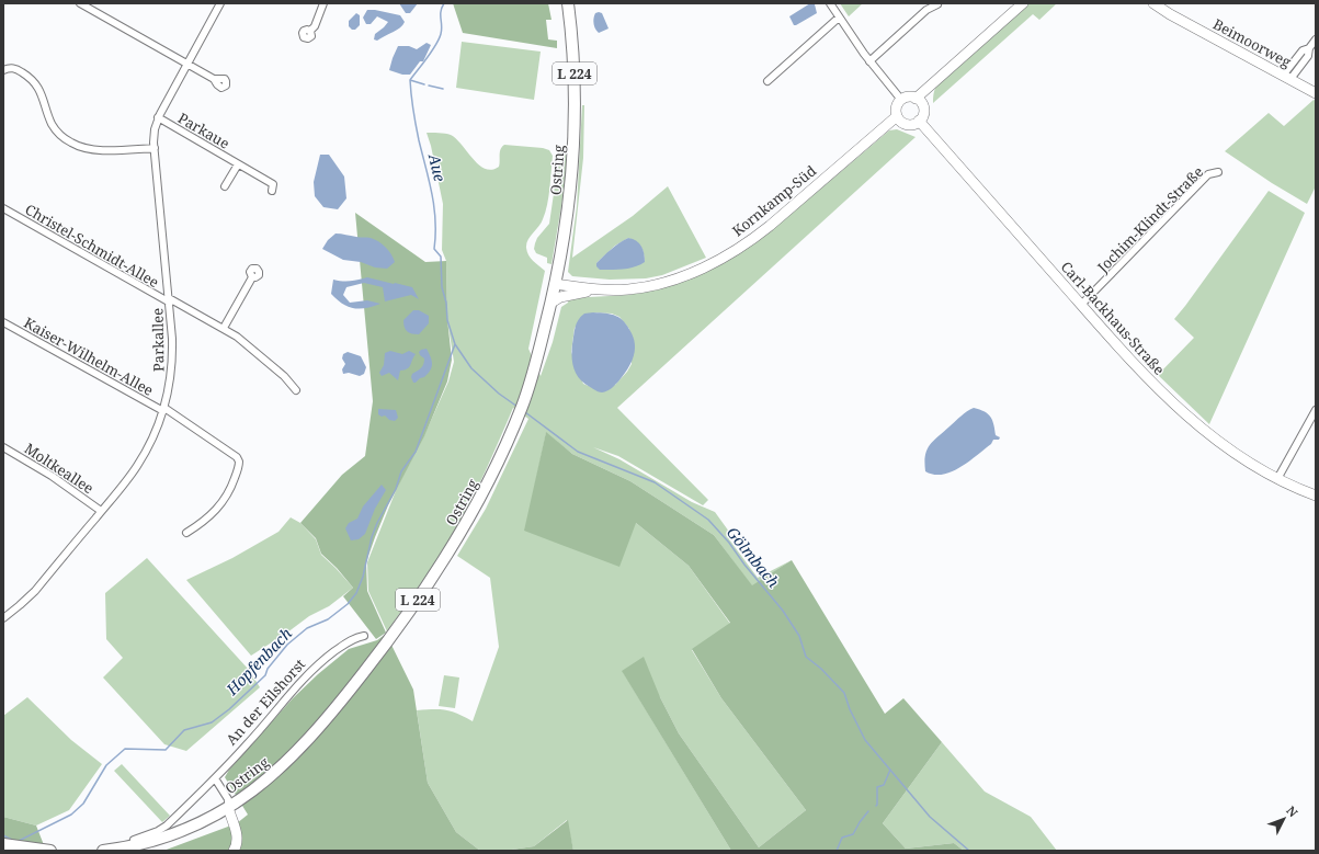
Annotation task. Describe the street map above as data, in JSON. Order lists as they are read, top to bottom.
{
  "streets": {
    "main road": ["L 224", "Ostring"],
    "street": [
      "Beimoorweg",
      "Parkaue",
      "Kornkamp-Süd",
      "Jochim-Klindt-Straße",
      "Christel-Schmidt-Allee",
      "Carl-Backhaus-Straße",
      "Parkallee",
      "Kaiser-Wilhelm-Allee",
      "Moltkeallee",
      "An der Eilshorst"
    ]
  },
  "crossings": [
    ["Parkaue", "Parkallee"],
    ["Ostring", "Kornkamp-Süd"],
    ["Kornkamp-Süd", "Carl-Backhaus-Straße"],
    ["Jochim-Klindt-Straße", "Carl-Backhaus-Straße"],
    ["Christel-Schmidt-Allee", "Parkallee"],
    ["Parkallee", "Kaiser-Wilhelm-Allee"],
    ["Parkallee", "Moltkeallee"]
  ],
  "water": ["Aue", "Gölmbach", "Hopfenbach"],
  "north": "top right"
}
